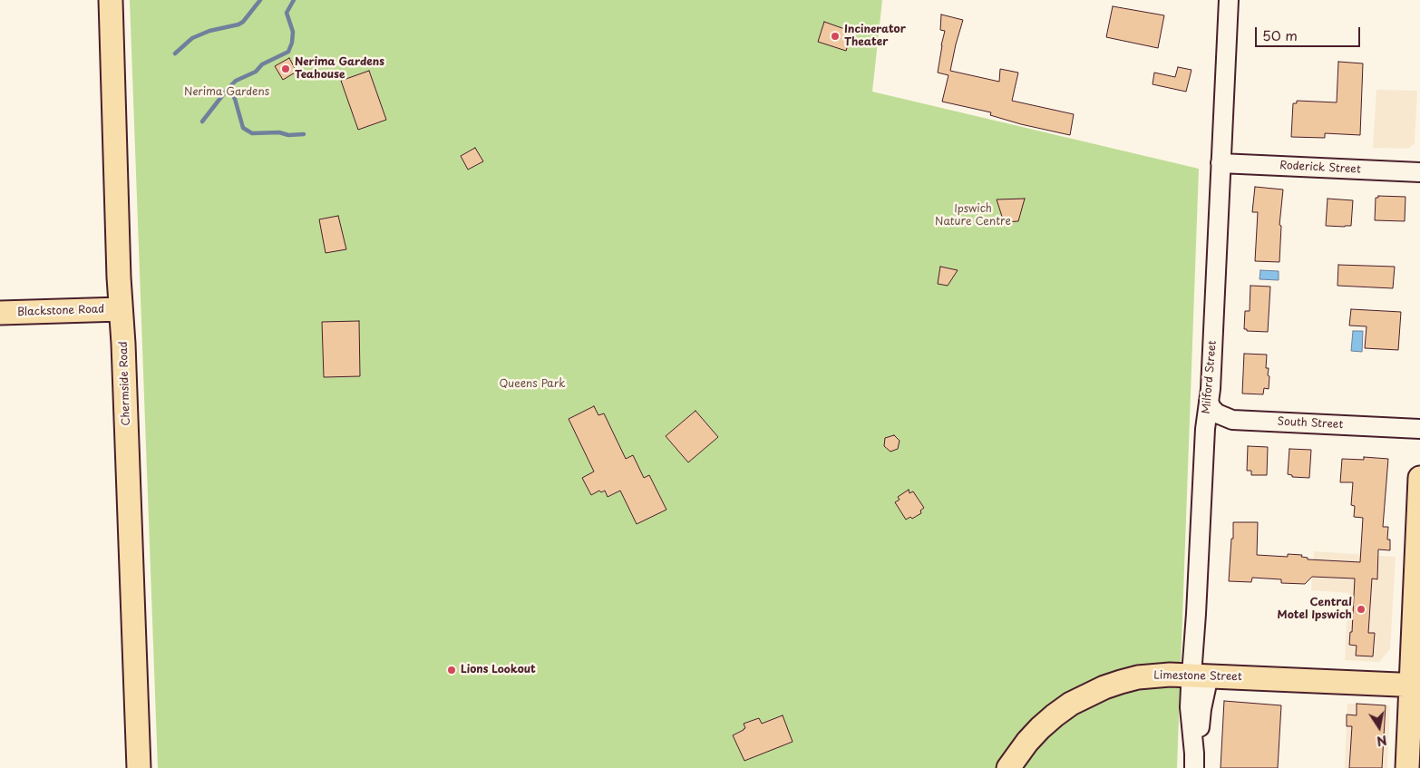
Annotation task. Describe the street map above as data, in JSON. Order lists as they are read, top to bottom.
{
  "streets": {
    "main road": ["Blackstone Road", "Chermside Road", "Limestone Street"],
    "street": ["Roderick Street", "Milford Street", "South Street"]
  },
  "crossings": [
    ["Roderick Street", "Milford Street"],
    ["Blackstone Road", "Chermside Road"],
    ["Milford Street", "South Street"],
    ["Milford Street", "Limestone Street"]
  ],
  "parks": ["Nerima Gardens", "Ipswich Nature Centre", "Queens Park"],
  "places": [
    "Incinerator Theater",
    "Nerima Gardens Teahouse",
    "Central Motel Ipswich",
    "Lions Lookout"
  ],
  "scale_bar": "50 m",
  "north": "bottom"
}
